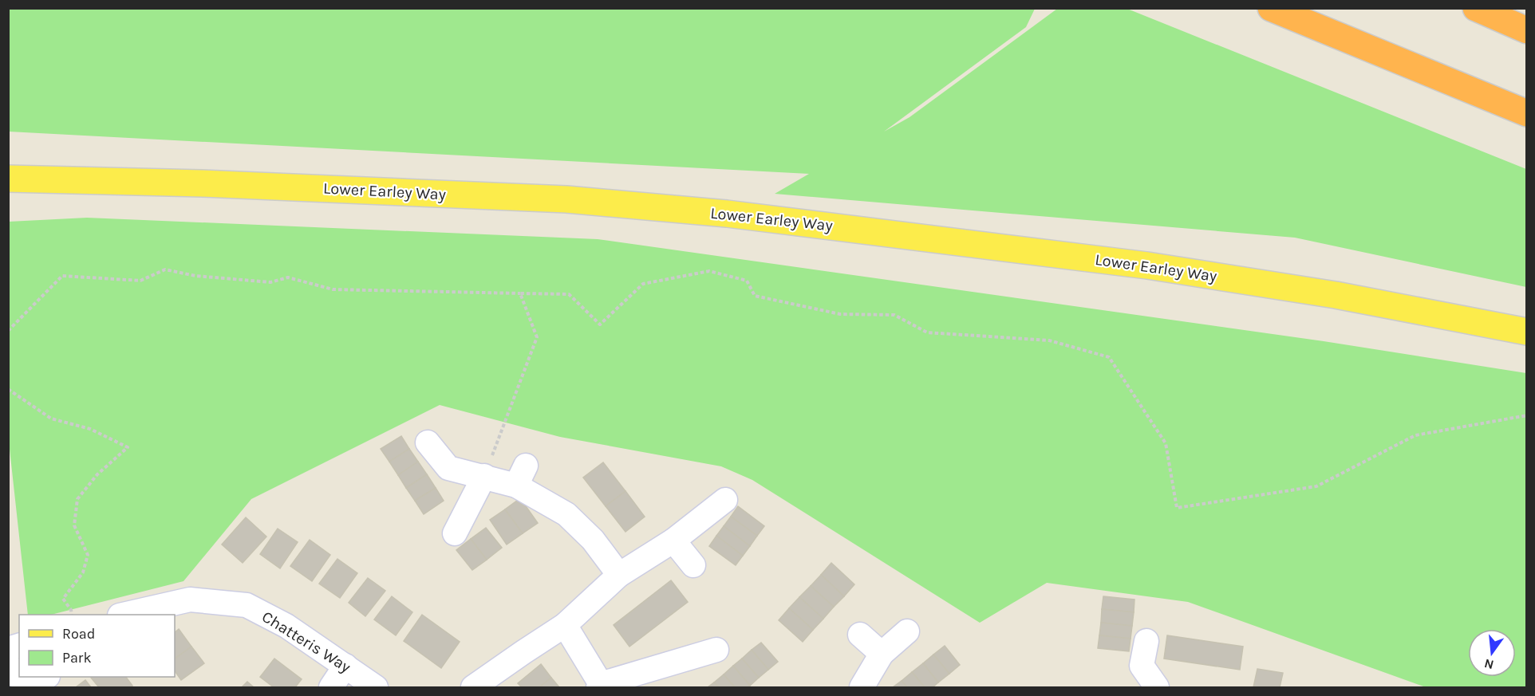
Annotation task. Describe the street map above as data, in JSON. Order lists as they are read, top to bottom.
{
  "streets": {
    "main road": ["Lower Earley Way"],
    "street": ["Chatteris Way"]
  },
  "legend": ["Road", "Park"],
  "north": "bottom"
}
